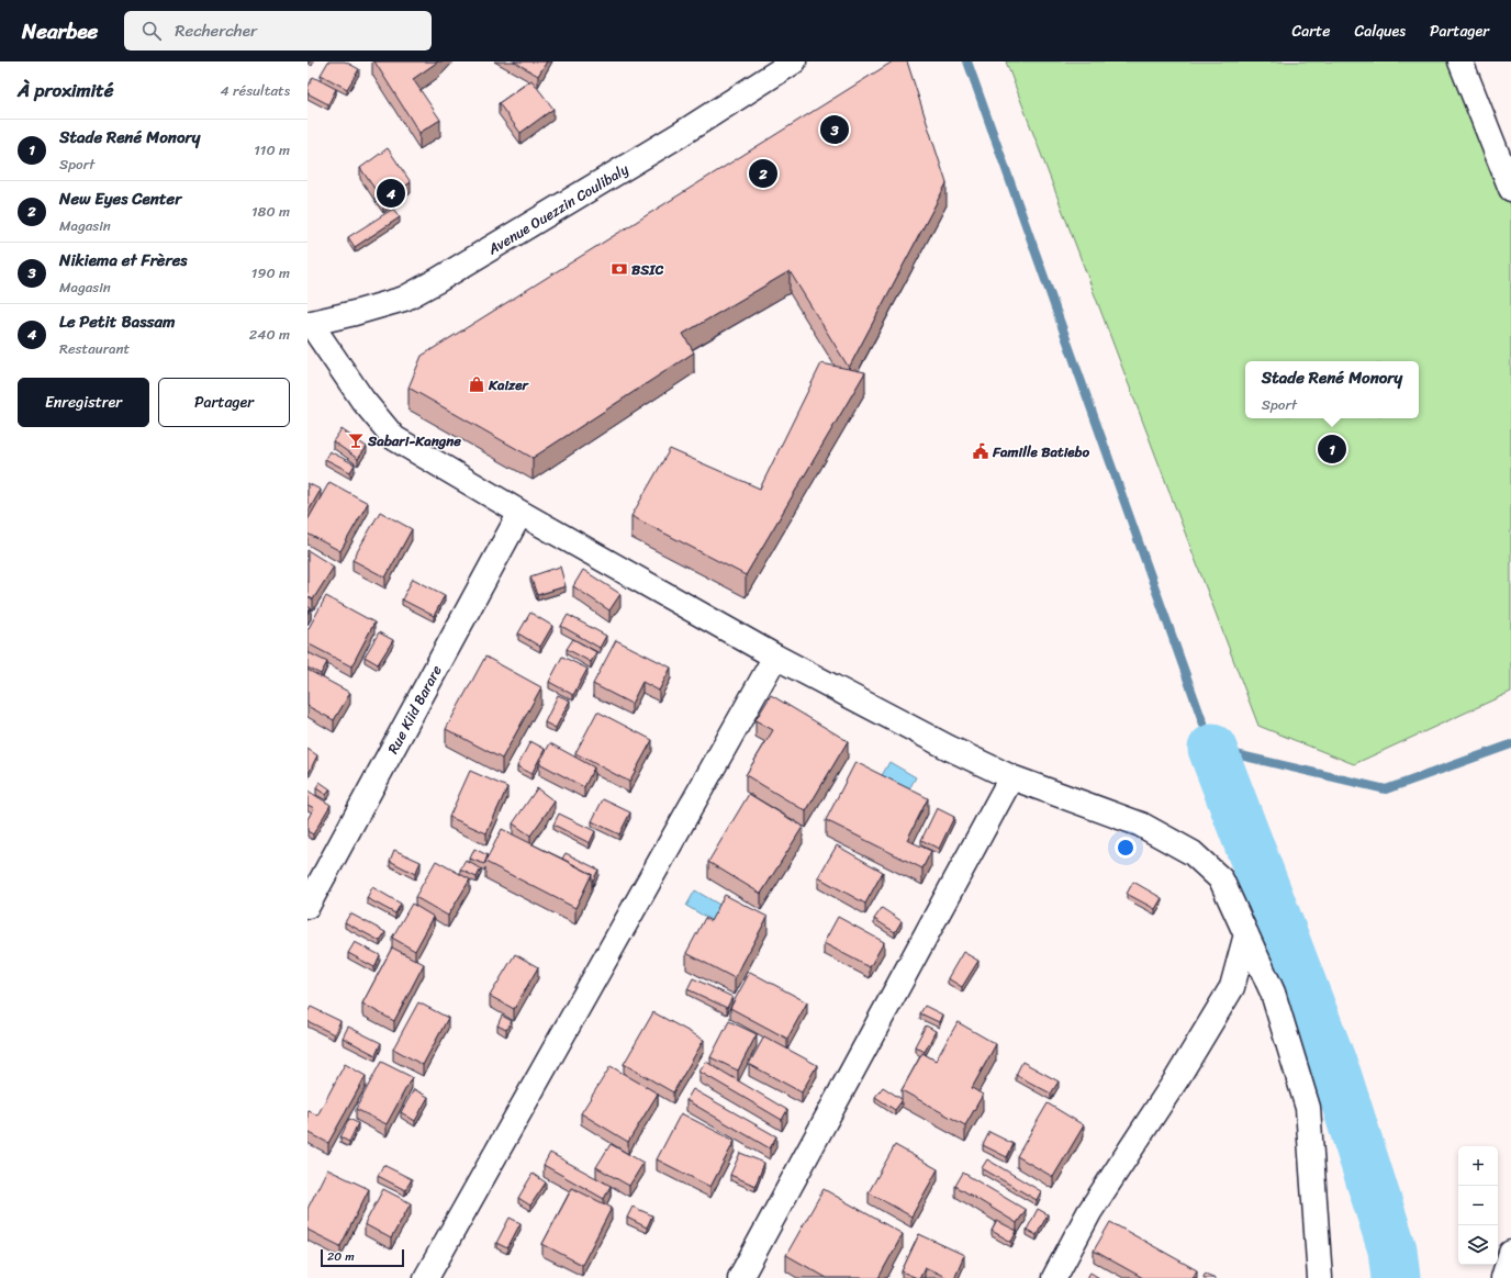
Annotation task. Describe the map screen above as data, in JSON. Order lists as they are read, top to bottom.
{
  "streets": {
    "street": ["Avenue Ouezzin Coulibaly", "Rue Kiid Barare"]
  },
  "places": {
    "bank": ["BSIC"],
    "shop": ["Kaizer"],
    "bar": ["Sabari-Kangne"],
    "public building": ["Famille Batiebo"]
  },
  "scale_bar": "20 m",
  "page": {
    "header": "Nearbee",
    "search": "Rechercher",
    "nav": ["Carte", "Calques", "Partager"],
    "heading": ["À proximité", "4 résultats"],
    "pins": [
      "3",
      "2",
      "4",
      "1"
    ],
    "list": [
      {
        "mark": "1",
        "name": "Stade René Monory",
        "note": "Sport",
        "value": "110 m"
      },
      {
        "mark": "2",
        "name": "New Eyes Center",
        "note": "Magasin",
        "value": "180 m"
      },
      {
        "mark": "3",
        "name": "Nikiema et Frères",
        "note": "Magasin",
        "value": "190 m"
      },
      {
        "mark": "4",
        "name": "Le Petit Bassam",
        "note": "Restaurant",
        "value": "240 m"
      }
    ],
    "popup": ["Stade René Monory", "Sport"],
    "buttons": ["Enregistrer", "Partager"],
    "map_buttons": ["+", "−"],
    "scale": "20 m"
  }
}
